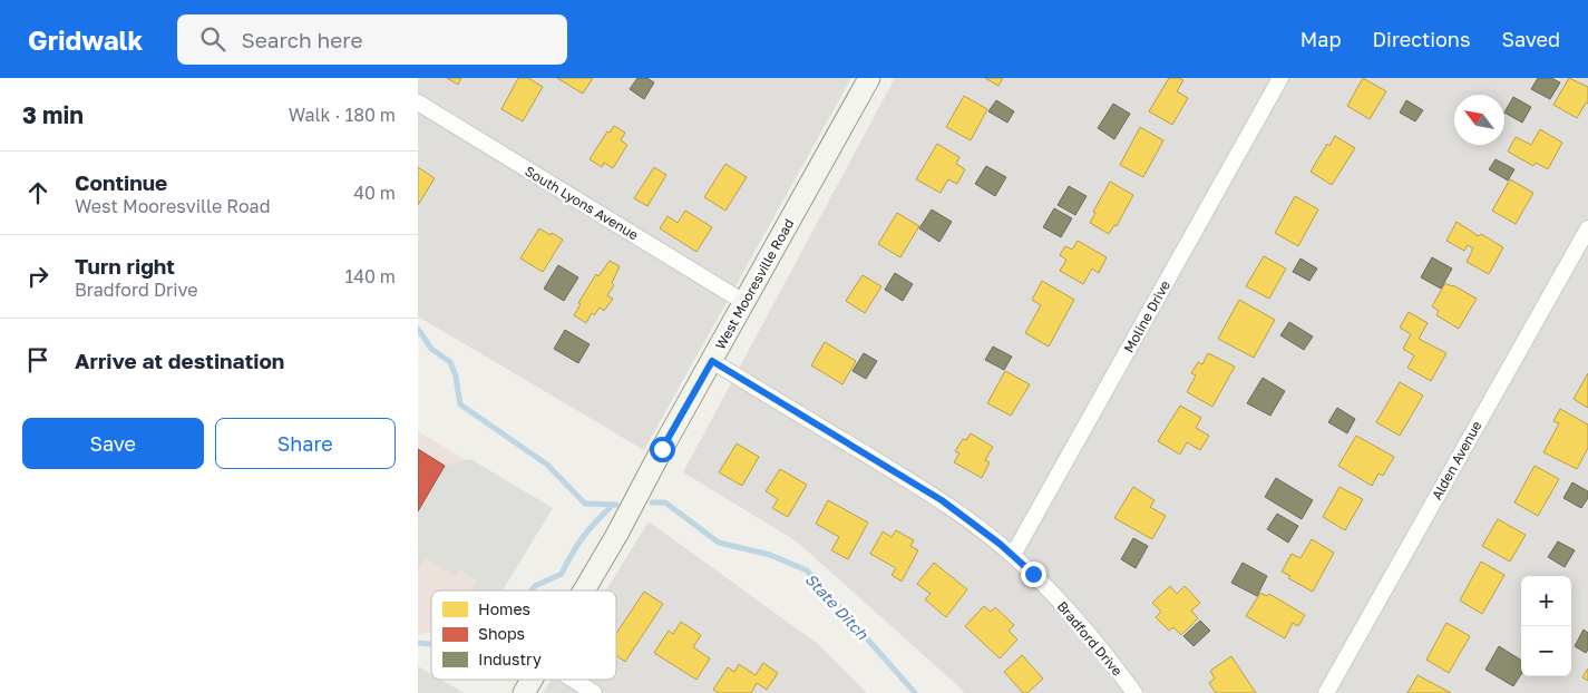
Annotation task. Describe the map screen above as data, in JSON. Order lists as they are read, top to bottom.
{
  "streets": {
    "main road": ["West Mooresville Road"],
    "street": [
      "South Lyons Avenue",
      "Moline Drive",
      "Alden Avenue",
      "Bradford Drive"
    ]
  },
  "crossings": [
    ["South Lyons Avenue", "West Mooresville Road"],
    ["West Mooresville Road", "Bradford Drive"],
    ["Moline Drive", "Bradford Drive"]
  ],
  "water": ["State Ditch"],
  "legend": ["Homes", "Shops", "Industry"],
  "north": "top left",
  "page": {
    "header": "Gridwalk",
    "search": "Search here",
    "nav": ["Map", "Directions", "Saved"],
    "heading": ["3 min", "Walk · 180 m"],
    "list": [
      ["Continue", "West Mooresville Road", "40 m"],
      ["Turn right", "Bradford Drive", "140 m"],
      "Arrive at destination"
    ],
    "buttons": ["Save", "Share"],
    "map_buttons": ["+", "−"]
  }
}
